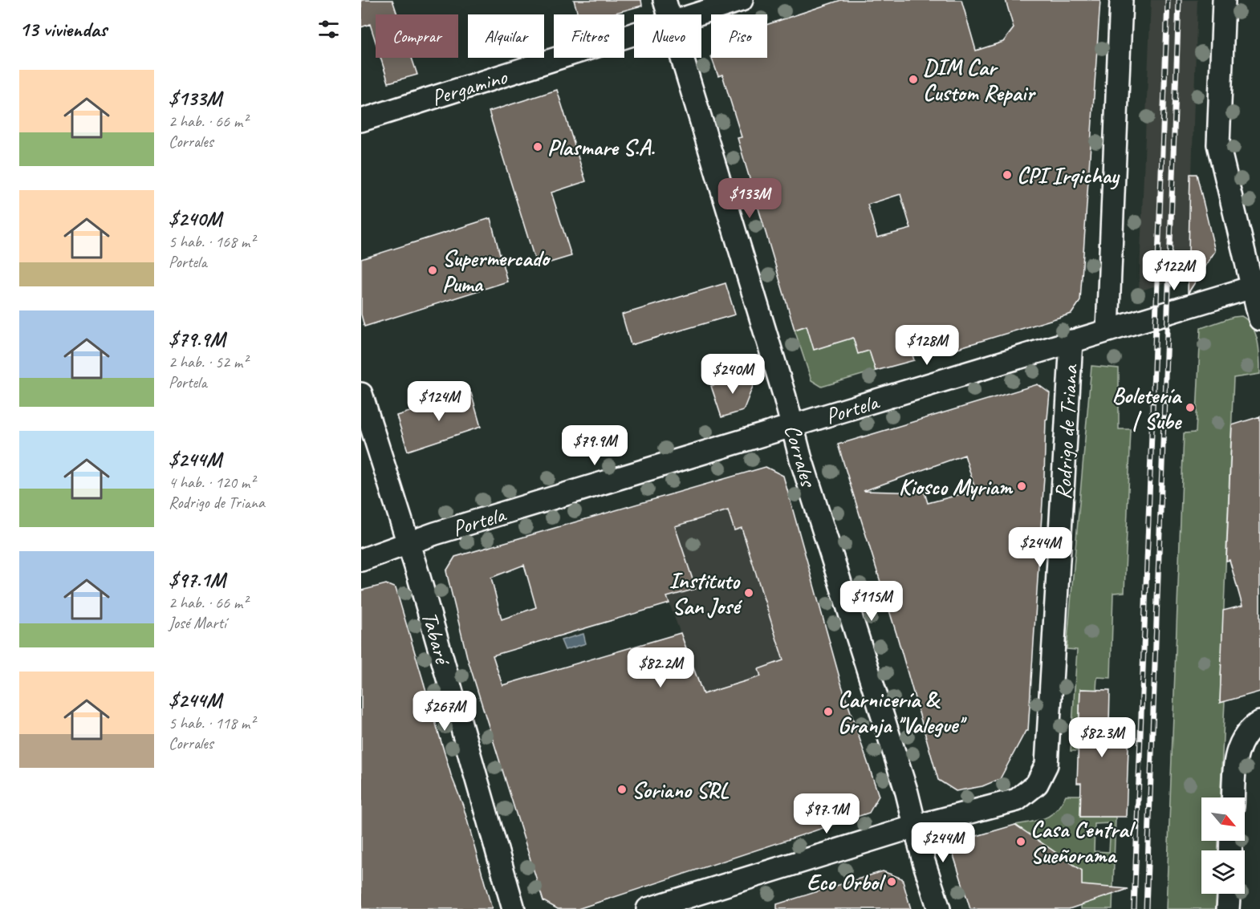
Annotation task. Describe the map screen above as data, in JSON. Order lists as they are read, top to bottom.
{
  "streets": {
    "street": [
      "Pergamino",
      "Portela",
      "Rodrigo de Triana",
      "Corrales",
      "Tabaré"
    ]
  },
  "crossings": [
    ["Portela", "Rodrigo de Triana"],
    ["Portela", "Corrales"],
    ["Portela", "Tabaré"],
    ["Rodrigo de Triana", "Corrales"]
  ],
  "places": [
    "DIM Car Custom Repair",
    "Plasmare S.A.",
    "CPI Irqichay",
    "Supermercado Puma",
    "Boletería | Sube",
    "Kiosco Myriam",
    "Instituto San José",
    "Carnicería & Granja ''Valegue''",
    "Soriano SRL",
    "Casa Central Sueñorama",
    "Eco Orbol"
  ],
  "north": "bottom right",
  "page": {
    "heading": "13 viviendas",
    "chip": [
      "Comprar",
      "Alquilar",
      "Filtros",
      "Nuevo",
      "Piso"
    ],
    "list": [
      {
        "name": "$133M",
        "note": "2 hab. · 66 m² · Corrales"
      },
      {
        "name": "$240M",
        "note": "5 hab. · 168 m² · Portela"
      },
      {
        "name": "$79.9M",
        "note": "2 hab. · 52 m² · Portela"
      },
      {
        "name": "$244M",
        "note": "4 hab. · 120 m² · Rodrigo de Triana"
      },
      {
        "name": "$97.1M",
        "note": "2 hab. · 66 m² · José Martí"
      },
      {
        "name": "$244M",
        "note": "5 hab. · 118 m² · Corrales"
      }
    ],
    "price": [
      "$133M",
      "$122M",
      "$128M",
      "$240M",
      "$124M",
      "$79.9M",
      "$244M",
      "$115M",
      "$82.2M",
      "$267M",
      "$82.3M",
      "$97.1M",
      "$244M"
    ]
  }
}
